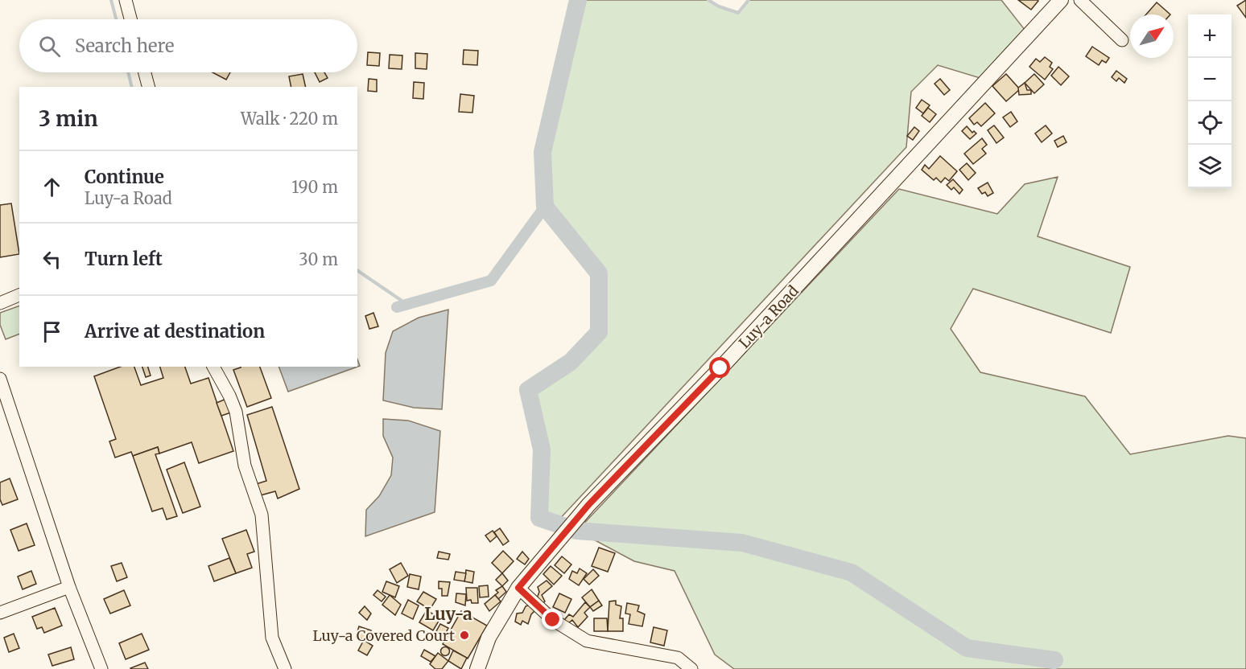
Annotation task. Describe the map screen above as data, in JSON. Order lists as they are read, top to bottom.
{
  "streets": {
    "main road": ["Luy-a Road"]
  },
  "districts": ["Luy-a"],
  "places": ["Luy-a Covered Court"],
  "north": "top right",
  "page": {
    "map_buttons": ["+", "−"],
    "search": "Search here",
    "heading": ["3 min", "Walk · 220 m"],
    "list": [
      ["Continue", "Luy-a Road", "190 m"],
      ["Turn left", "30 m"],
      "Arrive at destination"
    ]
  }
}
